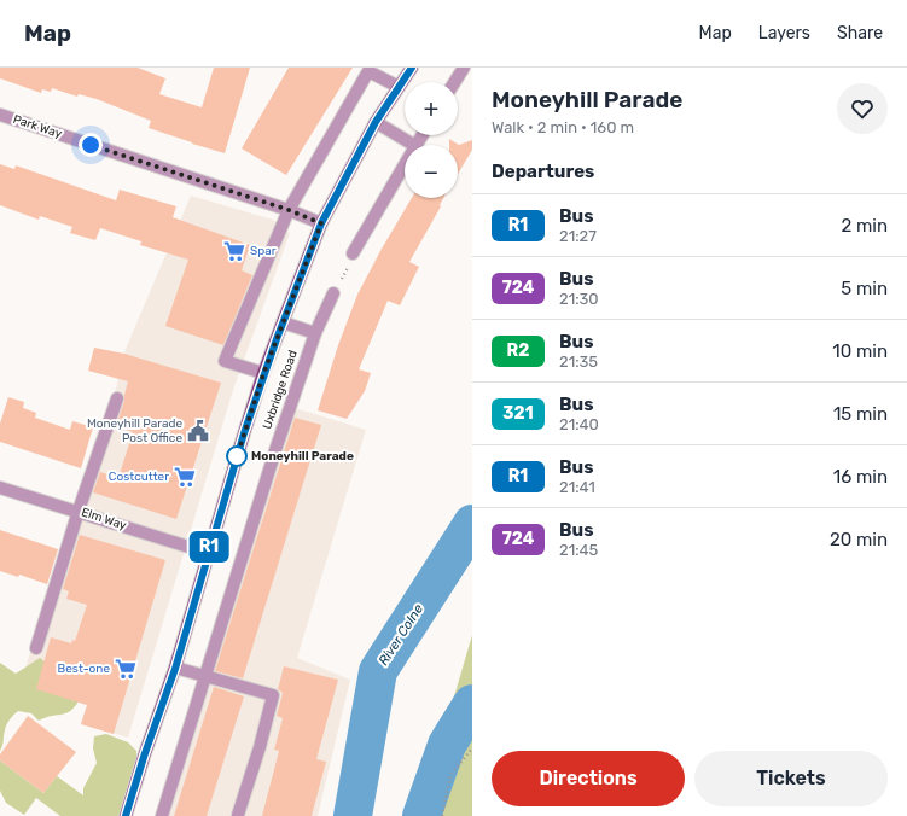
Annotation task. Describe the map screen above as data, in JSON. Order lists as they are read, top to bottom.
{
  "streets": {
    "main road": ["Uxbridge Road"],
    "street": ["Park Way", "Elm Way"]
  },
  "crossings": [
    ["Park Way", "Uxbridge Road"],
    ["Uxbridge Road", "Elm Way"]
  ],
  "water": ["River Colne"],
  "places": {
    "supermarket": ["Spar", "Costcutter", "Best-one"],
    "public building": ["Moneyhill Parade Post Office"],
    "other": ["Moneyhill Parade"]
  },
  "lines": ["bus line R1"],
  "page": {
    "header": "Map",
    "nav": ["Map", "Layers", "Share"],
    "on_map": "R1",
    "heading": [
      ["Moneyhill Parade", "Walk · 2 min · 160 m"],
      "Departures"
    ],
    "map_buttons": ["+", "−"],
    "list": [
      {
        "mark": "R1",
        "name": "Bus",
        "note": "21:27",
        "value": "2 min"
      },
      {
        "mark": "724",
        "name": "Bus",
        "note": "21:30",
        "value": "5 min"
      },
      {
        "mark": "R2",
        "name": "Bus",
        "note": "21:35",
        "value": "10 min"
      },
      {
        "mark": "321",
        "name": "Bus",
        "note": "21:40",
        "value": "15 min"
      },
      {
        "mark": "R1",
        "name": "Bus",
        "note": "21:41",
        "value": "16 min"
      },
      {
        "mark": "724",
        "name": "Bus",
        "note": "21:45",
        "value": "20 min"
      }
    ],
    "buttons": ["Directions", "Tickets"]
  }
}
